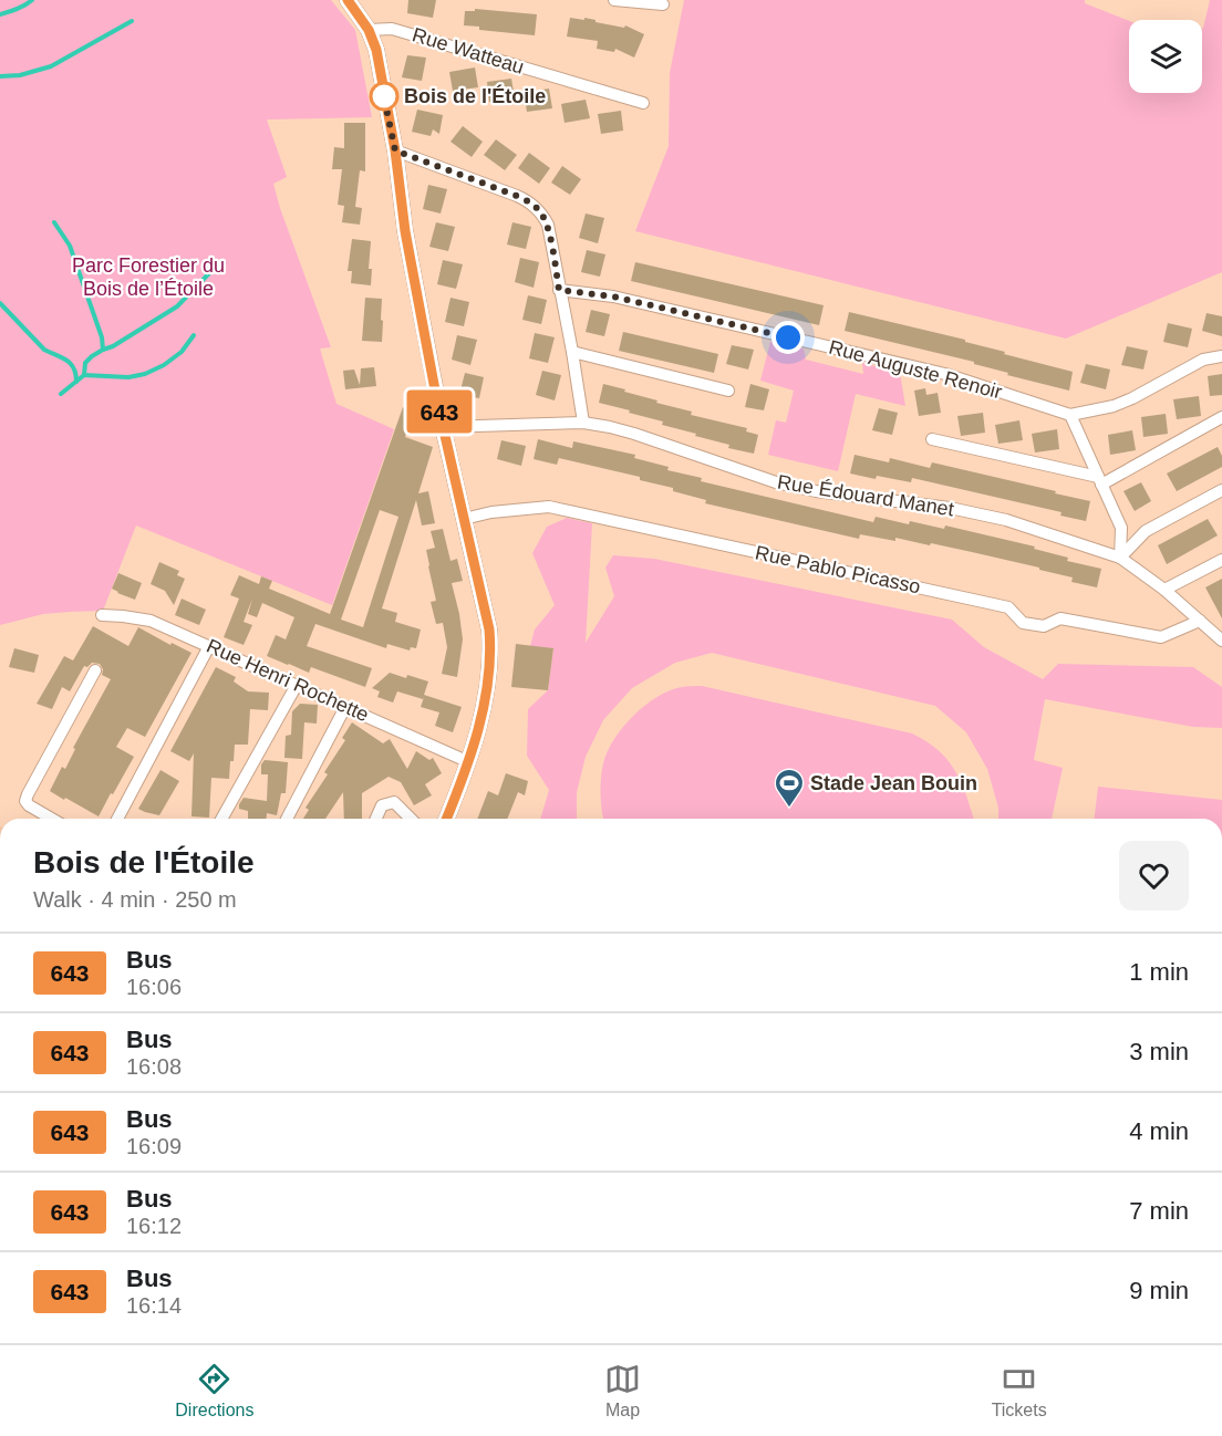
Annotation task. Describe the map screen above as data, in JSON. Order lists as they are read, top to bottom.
{
  "streets": {
    "street": [
      "Rue Watteau",
      "Rue Auguste Renoir",
      "Rue Édouard Manet",
      "Rue Pablo Picasso",
      "Rue Henri Rochette"
    ]
  },
  "crossings": [
    ["Rue Édouard Manet", "Rue Pablo Picasso"]
  ],
  "parks": ["Parc Forestier du Bois de l’Étoile"],
  "places": {
    "other": ["Bois de l'Étoile"],
    "sports": ["Stade Jean Bouin"]
  },
  "lines": ["bus line 643"],
  "page": {
    "on_map": "643",
    "heading": ["Bois de l'Étoile", "Walk · 4 min · 250 m"],
    "list": [
      {
        "mark": "643",
        "name": "Bus",
        "note": "16:06",
        "value": "1 min"
      },
      {
        "mark": "643",
        "name": "Bus",
        "note": "16:08",
        "value": "3 min"
      },
      {
        "mark": "643",
        "name": "Bus",
        "note": "16:09",
        "value": "4 min"
      },
      {
        "mark": "643",
        "name": "Bus",
        "note": "16:12",
        "value": "7 min"
      },
      {
        "mark": "643",
        "name": "Bus",
        "note": "16:14",
        "value": "9 min"
      }
    ],
    "tabs": ["Directions", "Map", "Tickets"]
  }
}
